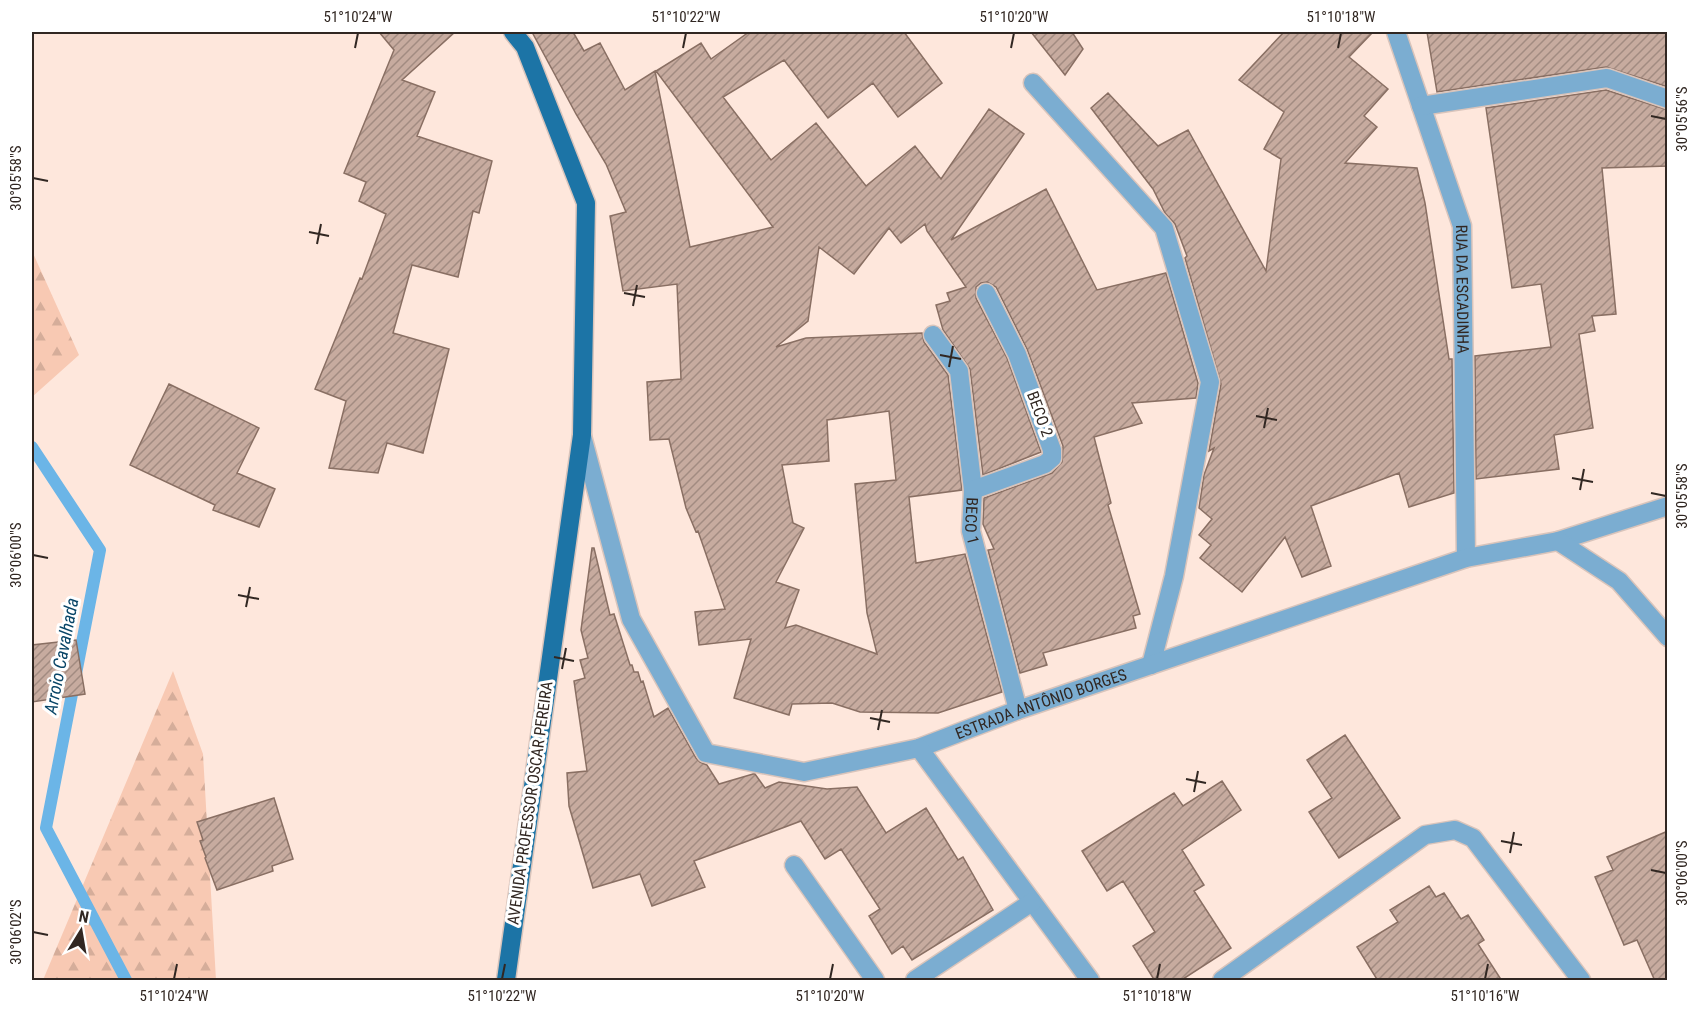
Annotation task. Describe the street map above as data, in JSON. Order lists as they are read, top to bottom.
{
  "streets": {
    "main road": ["AVENIDA PROFESSOR OSCAR PEREIRA"],
    "street": [
      "RUA DA ESCADINHA",
      "BECO 2",
      "BECO 1",
      "ESTRADA ANTÔNIO BORGES"
    ]
  },
  "crossings": [
    ["RUA DA ESCADINHA", "ESTRADA ANTÔNIO BORGES"],
    ["BECO 2", "BECO 1"],
    ["BECO 1", "ESTRADA ANTÔNIO BORGES"],
    ["ESTRADA ANTÔNIO BORGES", "AVENIDA PROFESSOR OSCAR PEREIRA"]
  ],
  "water": ["Arroio Cavalhada"],
  "north": "top",
  "coordinates": [
    "51°10'24\"W",
    "51°10'22\"W",
    "51°10'20\"W",
    "51°10'18\"W",
    "30°05'56\"S",
    "30°05'58\"S",
    "30°06'00\"S",
    "30°06'02\"S",
    "51°10'16\"W"
  ]
}
